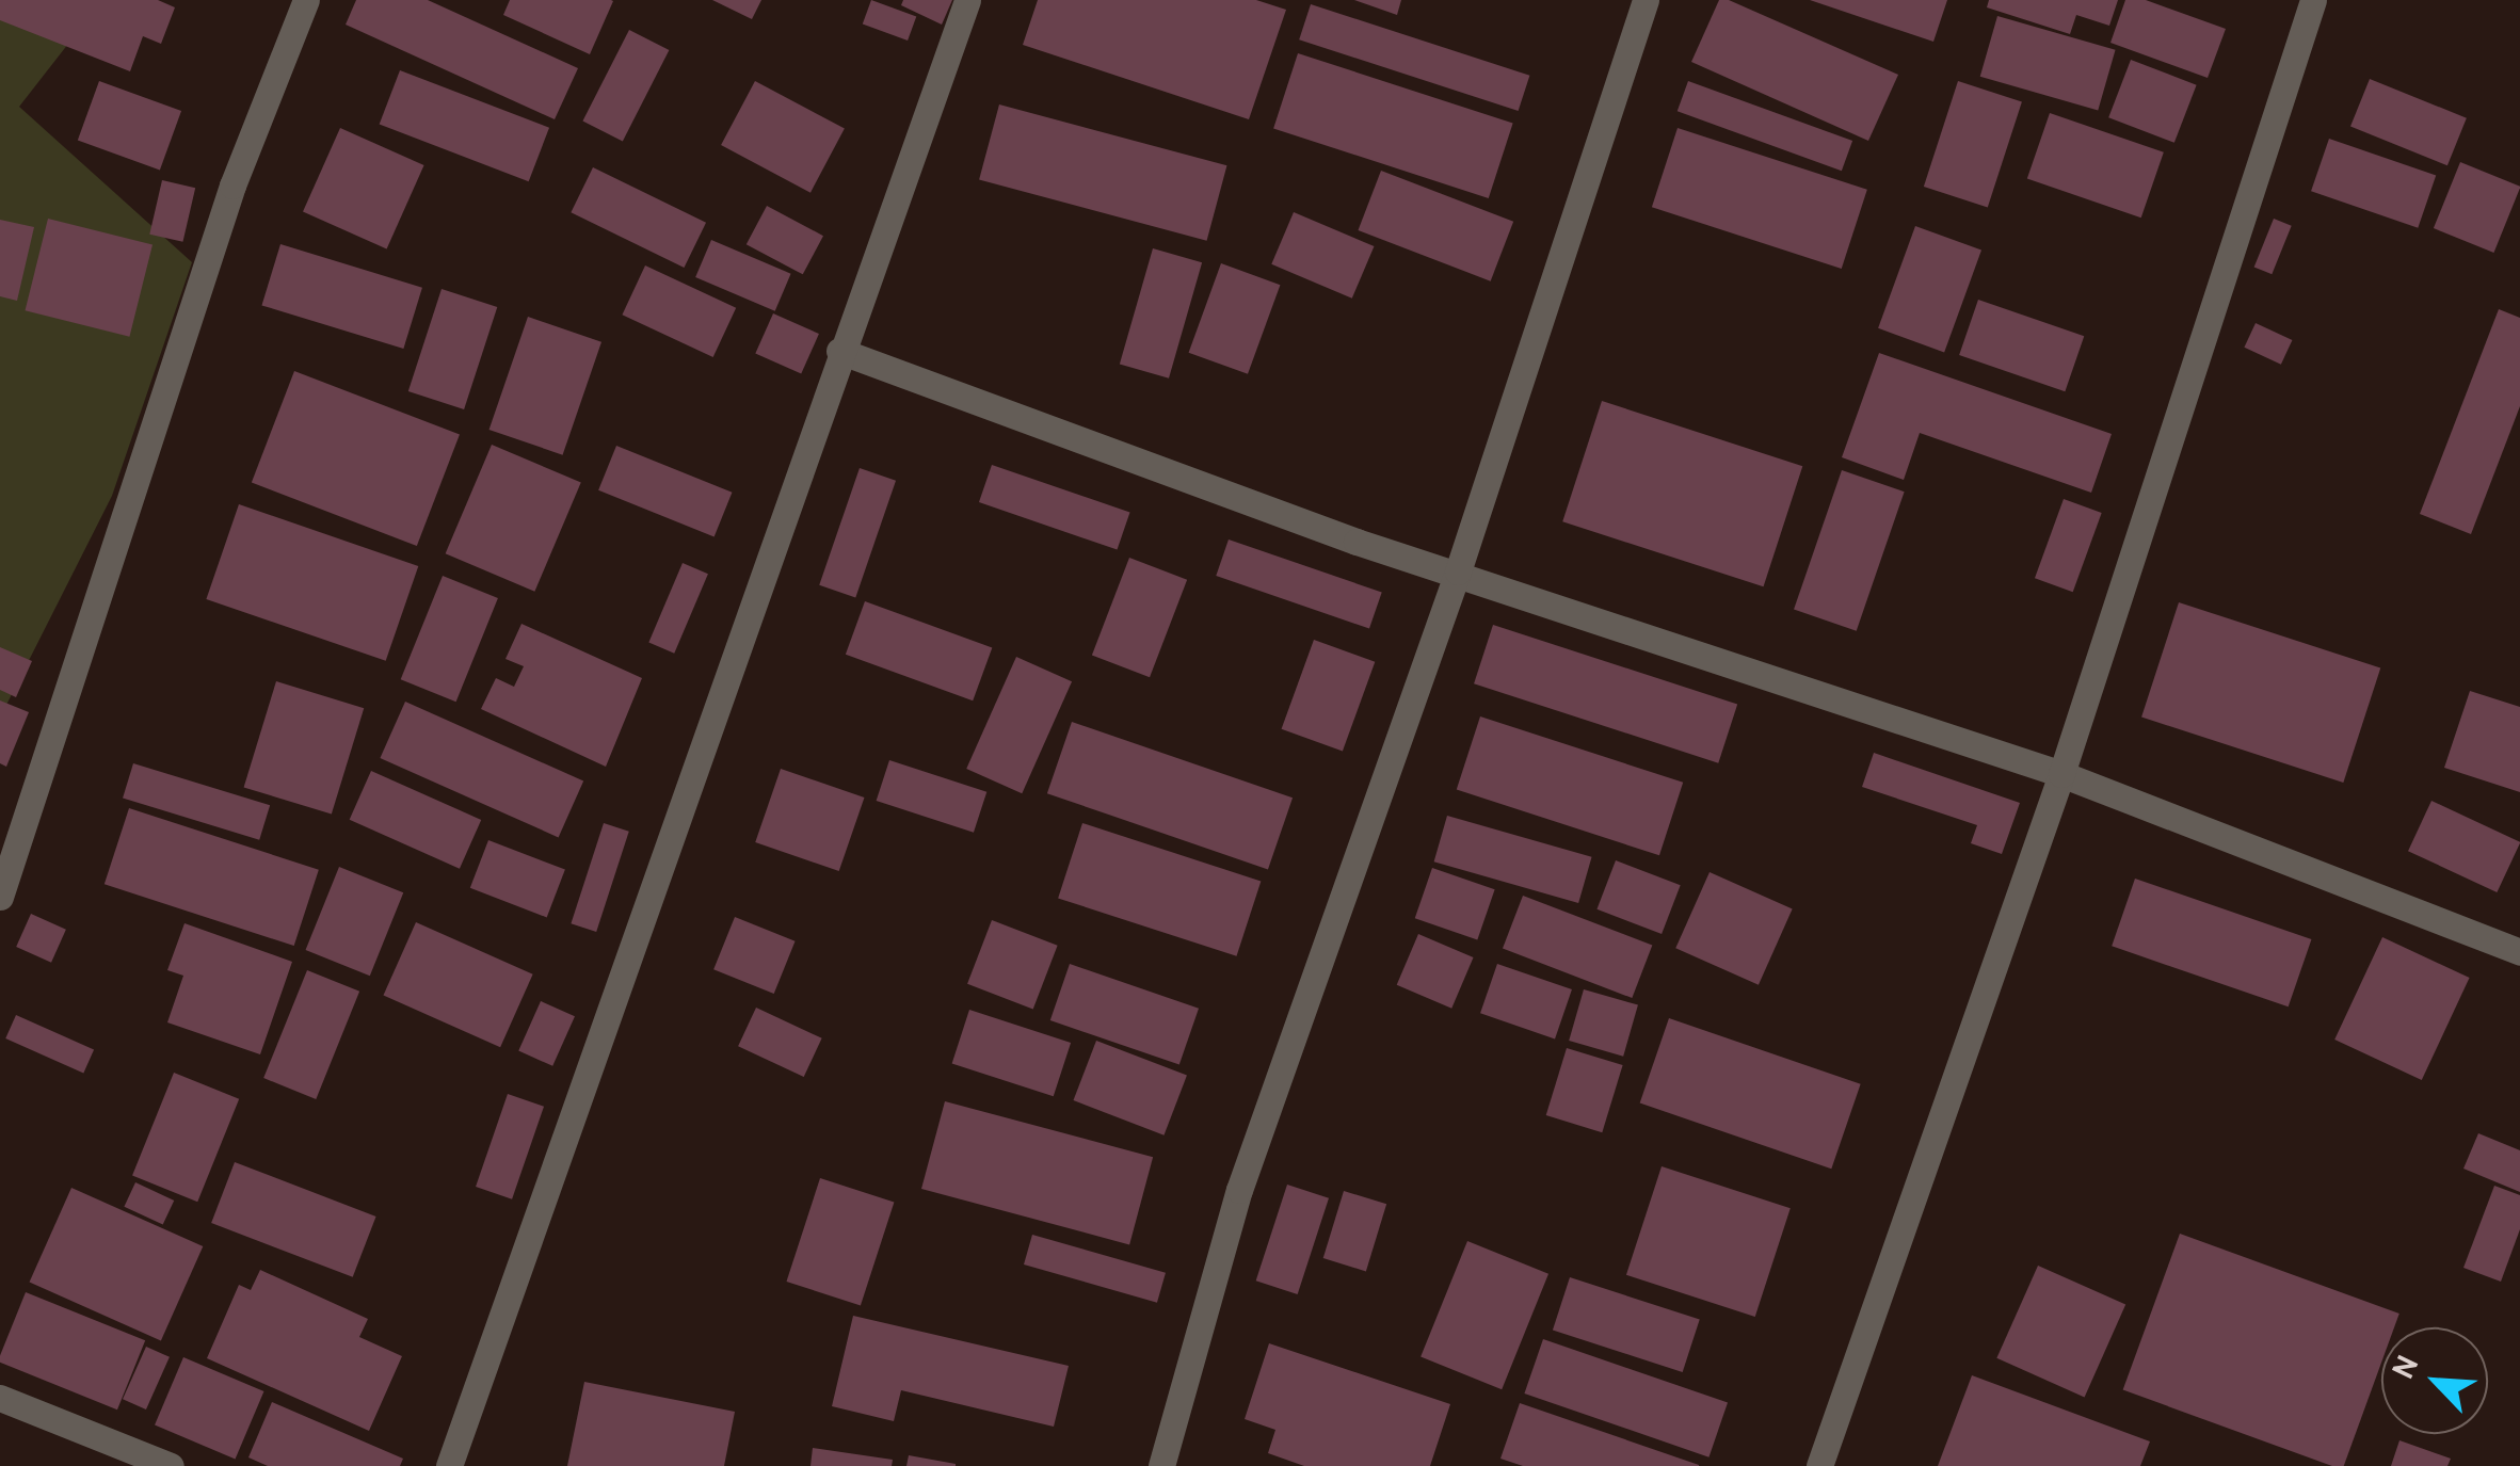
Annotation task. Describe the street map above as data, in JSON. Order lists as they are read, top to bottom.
{
  "north": "top left"
}
